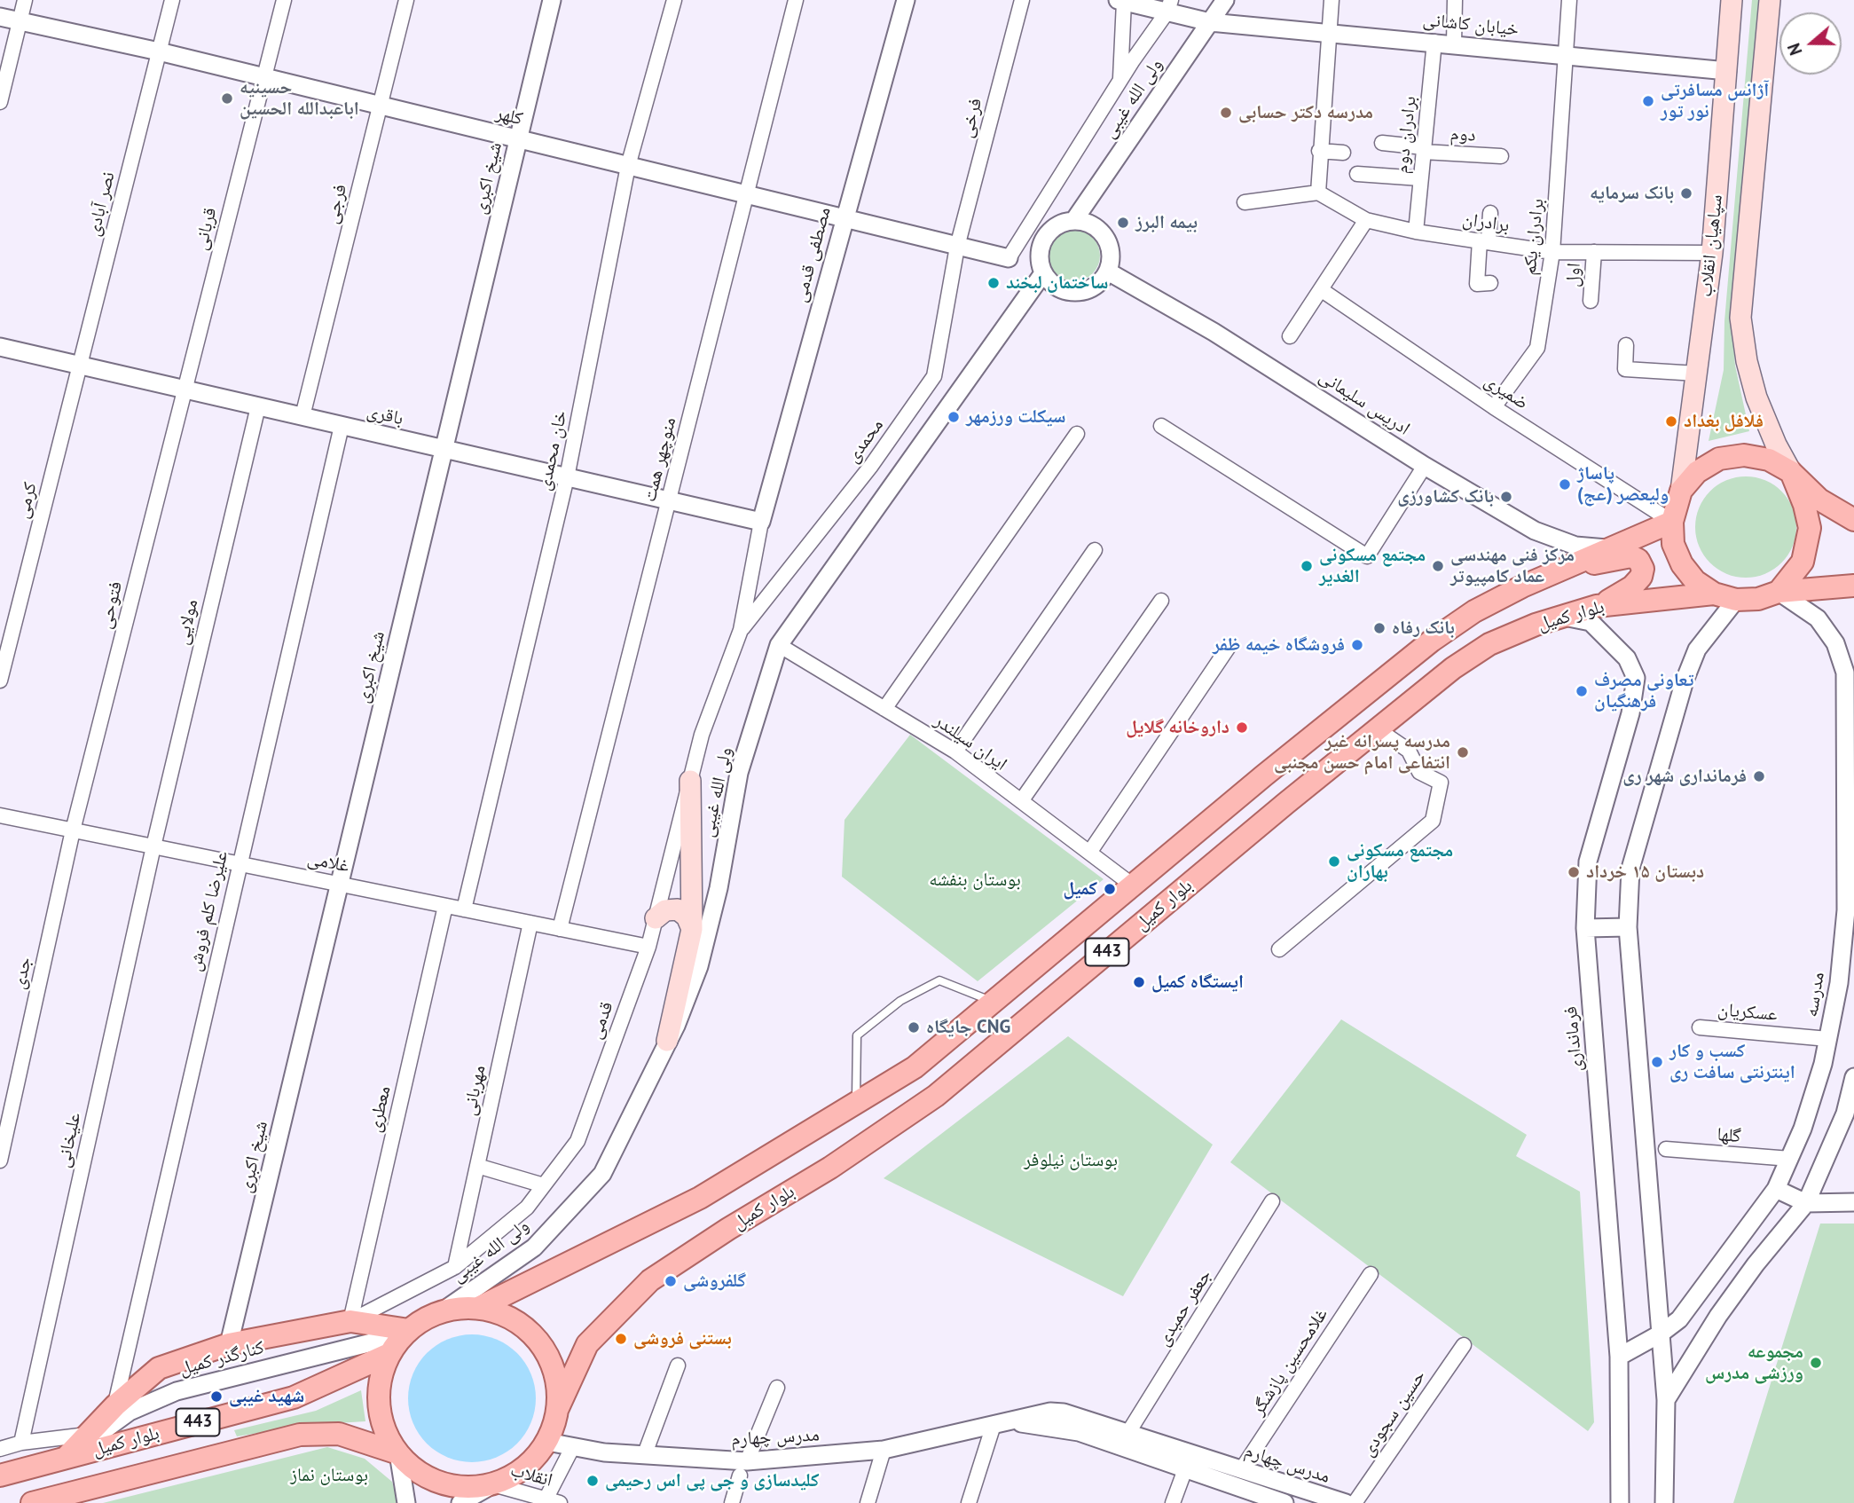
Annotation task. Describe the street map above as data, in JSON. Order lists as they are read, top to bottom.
{
  "streets": {
    "main road": ["سپاهیان انقلاب", "بلوار کمیل", "443"],
    "street": [
      "خیابان کاشانی",
      "ولی الله غیبی",
      "کلهر",
      "فرخی",
      "برادران دوم",
      "دوم",
      "شیخ اکبری",
      "نصر آبادی",
      "فرجی",
      "برادران",
      "قربانی",
      "برادران یکم",
      "مصطفی قدمی",
      "اول",
      "ضمیری",
      "ادریس سلیمانی",
      "باقری",
      "محمدی",
      "خان محمدی",
      "منوچهر همت",
      "کرمی",
      "فتوحی",
      "مولایی",
      "ایران سیلندر",
      "غلامی",
      "علیرضا کلم فروش",
      "جدی",
      "مدرسه",
      "عسکریان",
      "قدمی",
      "فرمانداری",
      "مهربانی",
      "معطری",
      "گلها",
      "علیخانی",
      "جعفر حمیدی",
      "کنارگذر کمیل",
      "غلامحسین پازشگر",
      "حسین سجودی",
      "مدرس چهارم",
      "انقلاب"
    ]
  },
  "crossings": [
    ["خیابان کاشانی", "ولی الله غیبی"],
    ["خیابان کاشانی", "برادران دوم"],
    ["خیابان کاشانی", "برادران یکم"],
    ["خیابان کاشانی", "سپاهیان انقلاب"],
    ["ولی الله غیبی", "ادریس سلیمانی"],
    ["ولی الله غیبی", "بلوار کمیل"],
    ["ولی الله غیبی", "ایران سیلندر"],
    ["ولی الله غیبی", "کنارگذر کمیل"],
    ["ولی الله غیبی", "مدرس چهارم"],
    ["ولی الله غیبی", "انقلاب"],
    ["کلهر", "فرخی"],
    ["کلهر", "شیخ اکبری"],
    ["کلهر", "نصر آبادی"],
    ["کلهر", "فرجی"],
    ["کلهر", "قربانی"],
    ["کلهر", "مصطفی قدمی"],
    ["کلهر", "محمدی"],
    ["کلهر", "خان محمدی"],
    ["کلهر", "منوچهر همت"],
    ["فرخی", "محمدی"],
    ["برادران دوم", "دوم"],
    ["برادران دوم", "برادران"],
    ["شیخ اکبری", "باقری"],
    ["شیخ اکبری", "غلامی"],
    ["نصر آبادی", "باقری"],
    ["نصر آبادی", "کرمی"],
    ["فرجی", "باقری"],
    ["برادران", "برادران یکم"],
    ["برادران", "سپاهیان انقلاب"],
    ["برادران", "اول"],
    ["قربانی", "باقری"],
    ["قربانی", "فتوحی"],
    ["برادران یکم", "ضمیری"],
    ["سپاهیان انقلاب", "ضمیری"],
    ["سپاهیان انقلاب", "بلوار کمیل"],
    ["سپاهیان انقلاب", "مدرسه"],
    ["مصطفی قدمی", "باقری"],
    ["ضمیری", "بلوار کمیل"],
    ["ضمیری", "مدرسه"],
    ["ادریس سلیمانی", "بلوار کمیل"],
    ["باقری", "خان محمدی"],
    ["باقری", "منوچهر همت"],
    ["باقری", "کرمی"],
    ["باقری", "فتوحی"],
    ["باقری", "مولایی"],
    ["باقری", "علیرضا کلم فروش"],
    ["محمدی", "قدمی"],
    ["خان محمدی", "غلامی"],
    ["منوچهر همت", "غلامی"],
    ["فتوحی", "غلامی"],
    ["فتوحی", "جدی"],
    ["بلوار کمیل", "ایران سیلندر"],
    ["بلوار کمیل", "مدرسه"],
    ["بلوار کمیل", "فرمانداری"],
    ["بلوار کمیل", "کنارگذر کمیل"],
    ["بلوار کمیل", "مدرس چهارم"],
    ["بلوار کمیل", "انقلاب"],
    ["مولایی", "غلامی"],
    ["مولایی", "علیخانی"],
    ["غلامی", "علیرضا کلم فروش"],
    ["غلامی", "جدی"],
    ["غلامی", "قدمی"],
    ["غلامی", "مهربانی"],
    ["غلامی", "معطری"],
    ["غلامی", "علیخانی"],
    ["مدرسه", "عسکریان"],
    ["مدرسه", "فرمانداری"],
    ["مدرسه", "گلها"],
    ["قدمی", "مهربانی"],
    ["قدمی", "معطری"],
    ["جعفر حمیدی", "مدرس چهارم"],
    ["کنارگذر کمیل", "مدرس چهارم"],
    ["کنارگذر کمیل", "انقلاب"],
    ["غلامحسین پازشگر", "مدرس چهارم"],
    ["مدرس چهارم", "انقلاب"]
  ],
  "parks": ["بوستان بنفشه", "بوستان نیلوفر", "بوستان نماز"],
  "places": [
    "حسینیه اباعبدالله الحسین",
    "آژانس مسافرتی نور تور",
    "مدرسه دکتر حسابی",
    "بانک سرمایه",
    "بیمه البرز",
    "ساختمان لبخند",
    "سیکلت ورزمهر",
    "فلافل بغداد",
    "پاساژ ولیعصر (عج)",
    "بانک کشاورزی",
    "مجتمع مسکونی الغدیر",
    "مرکز فنی مهندسی عماد کامپیوتر",
    "بانک رفاه",
    "فروشگاه خیمه ظفر",
    "تعاونی مصرف فرهنگیان",
    "داروخانه گلایل",
    "مدرسه پسرانه غیر انتفاعی امام حسن مجنبی",
    "فرمانداری شهر ری",
    "مجتمع مسکونی بهاران",
    "دبستان ۱۵ خرداد",
    "کمیل",
    "ایستگاه کمیل",
    "جایگاه CNG",
    "کسب و کار اینترنتی سافت ری",
    "گلفروشی",
    "بستنی فروشی",
    "مجموعه ورزشی مدرس",
    "شهید غیبی",
    "کلیدسازی و جی پی اس رحیمی"
  ],
  "north": "left"
}
